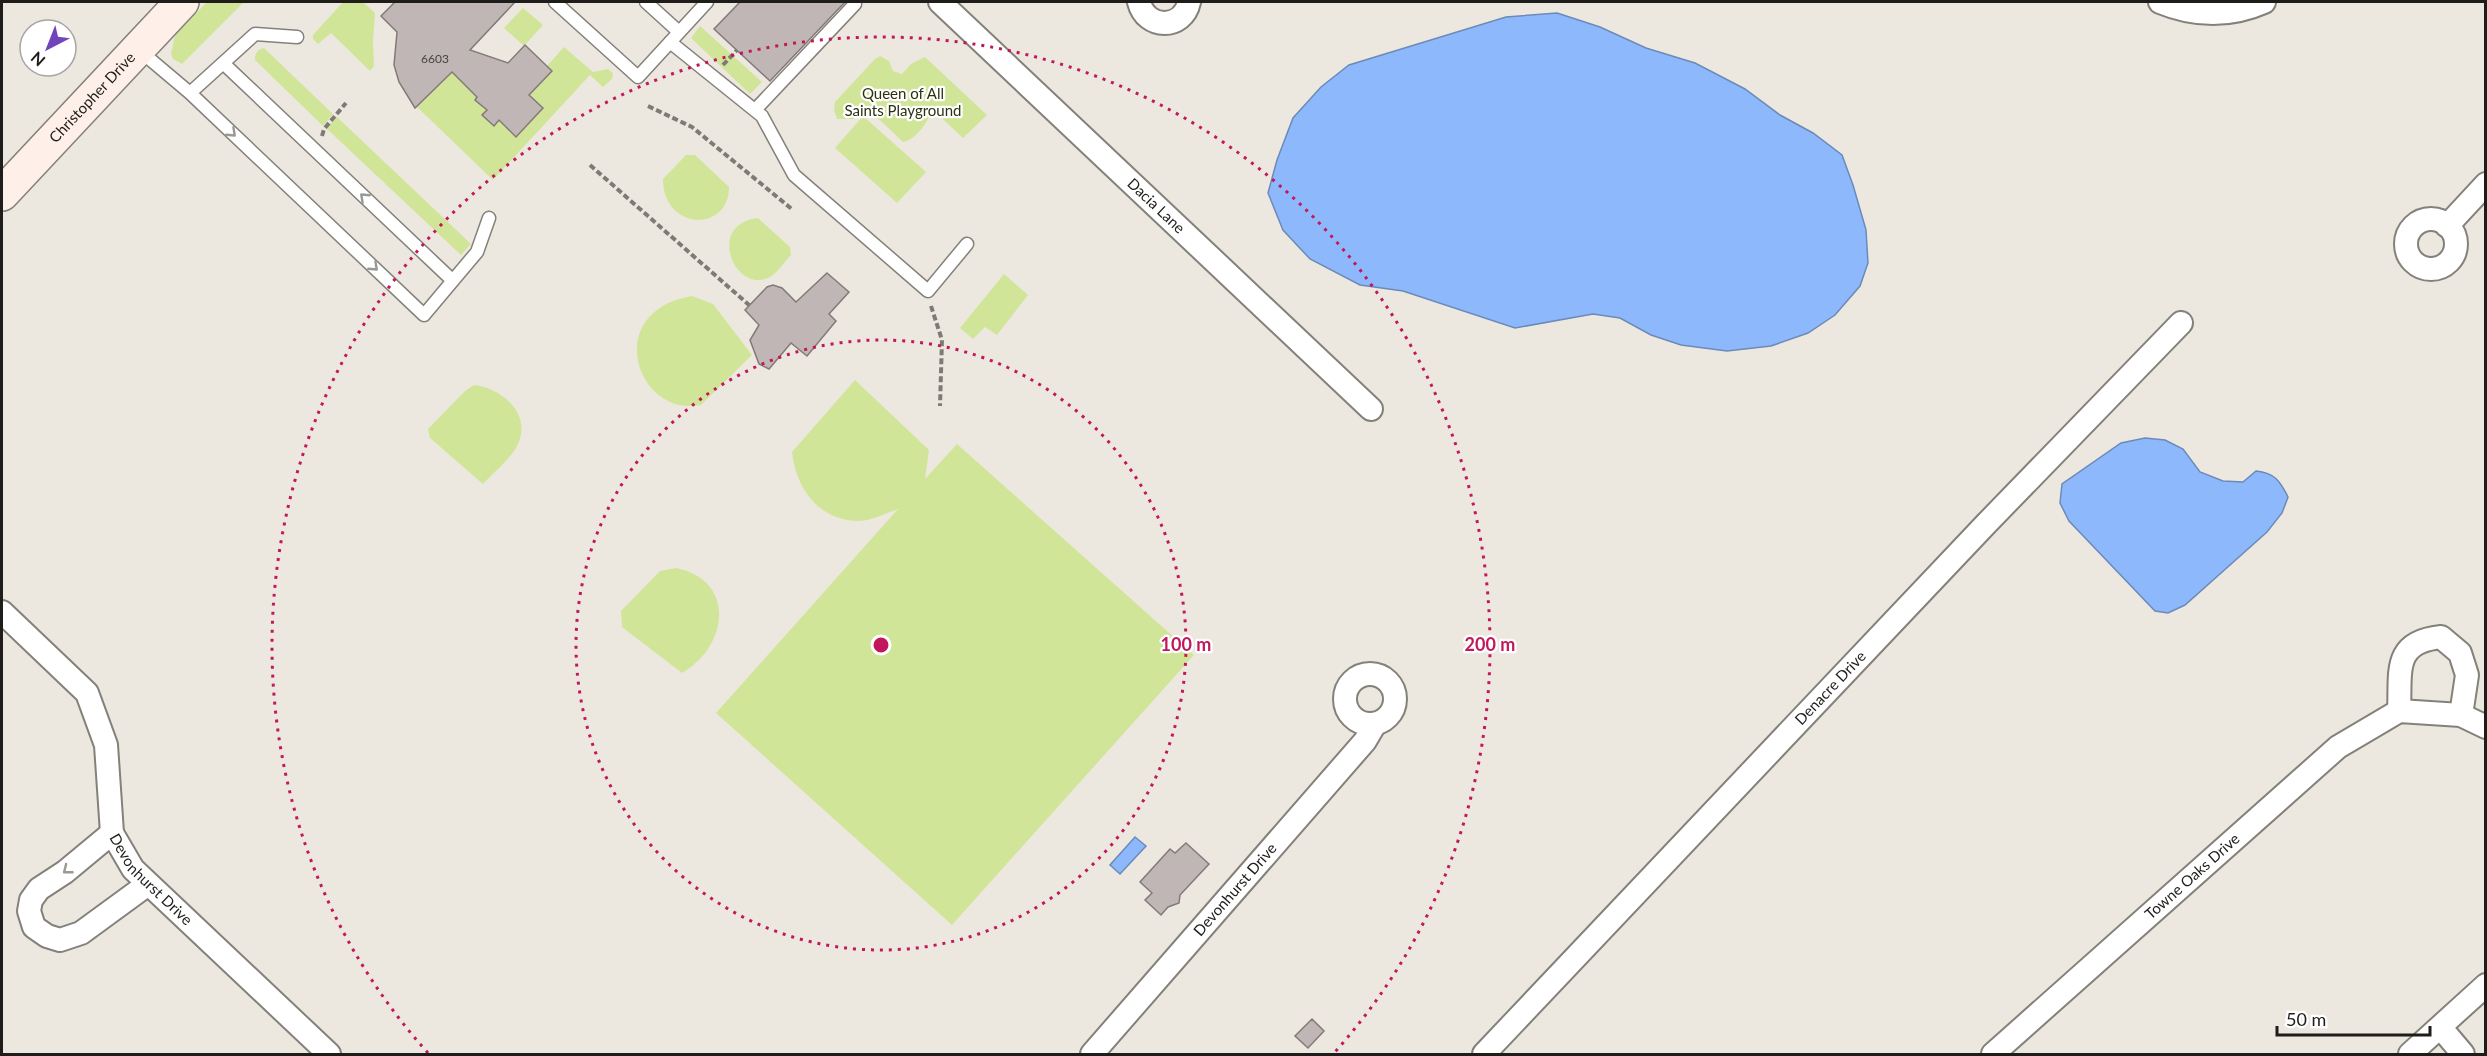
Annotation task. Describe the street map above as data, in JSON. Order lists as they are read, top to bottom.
{
  "streets": {
    "street": [
      "Christopher Drive",
      "Dacia Lane",
      "Denacre Drive",
      "Towne Oaks Drive",
      "Devonhurst Drive"
    ]
  },
  "parks": ["Queen of All Saints Playground"],
  "house_numbers": ["6603"],
  "scale_bar": "50 m",
  "north": "bottom left",
  "rings": ["100 m", "200 m"]
}
